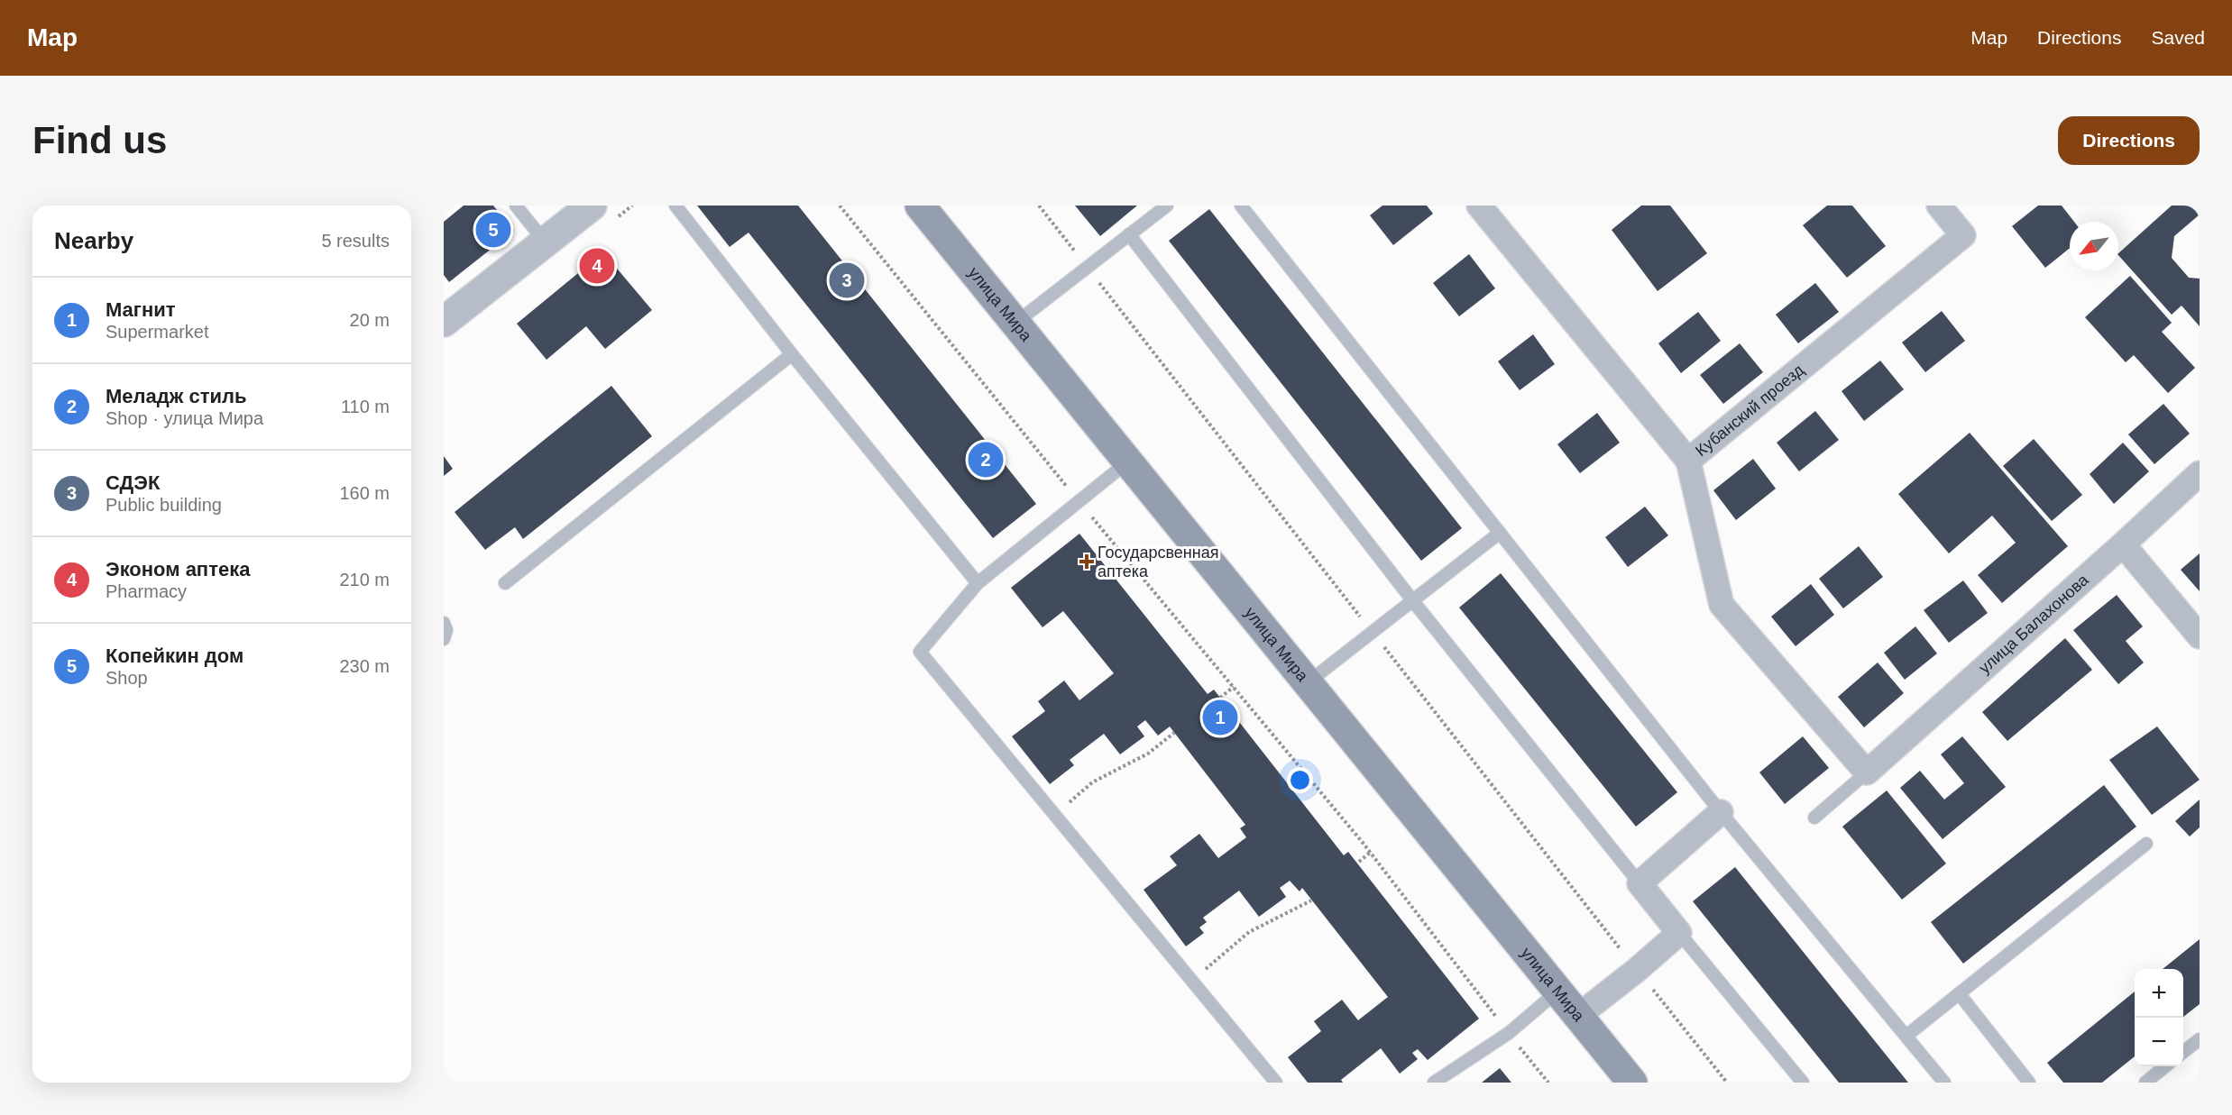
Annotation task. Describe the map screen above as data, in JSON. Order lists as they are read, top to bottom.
{
  "streets": {
    "main road": ["улица Мира"],
    "street": ["Кубанский проезд", "улица Балахонова"]
  },
  "places": {
    "health": ["Государсвенная аптека"]
  },
  "north": "bottom left",
  "page": {
    "header": "Map",
    "nav": ["Map", "Directions", "Saved"],
    "buttons": "Directions",
    "title": "Find us",
    "heading": ["Nearby", "5 results"],
    "pins": [
      "5",
      "4",
      "3",
      "2",
      "1"
    ],
    "list": [
      {
        "mark": "1",
        "name": "Магнит",
        "note": "Supermarket",
        "value": "20 m"
      },
      {
        "mark": "2",
        "name": "Меладж стиль",
        "note": "Shop · улица Мира",
        "value": "110 m"
      },
      {
        "mark": "3",
        "name": "СДЭК",
        "note": "Public building",
        "value": "160 m"
      },
      {
        "mark": "4",
        "name": "Эконом аптека",
        "note": "Pharmacy",
        "value": "210 m"
      },
      {
        "mark": "5",
        "name": "Копейкин дом",
        "note": "Shop",
        "value": "230 m"
      }
    ],
    "map_buttons": ["+", "−"]
  }
}
